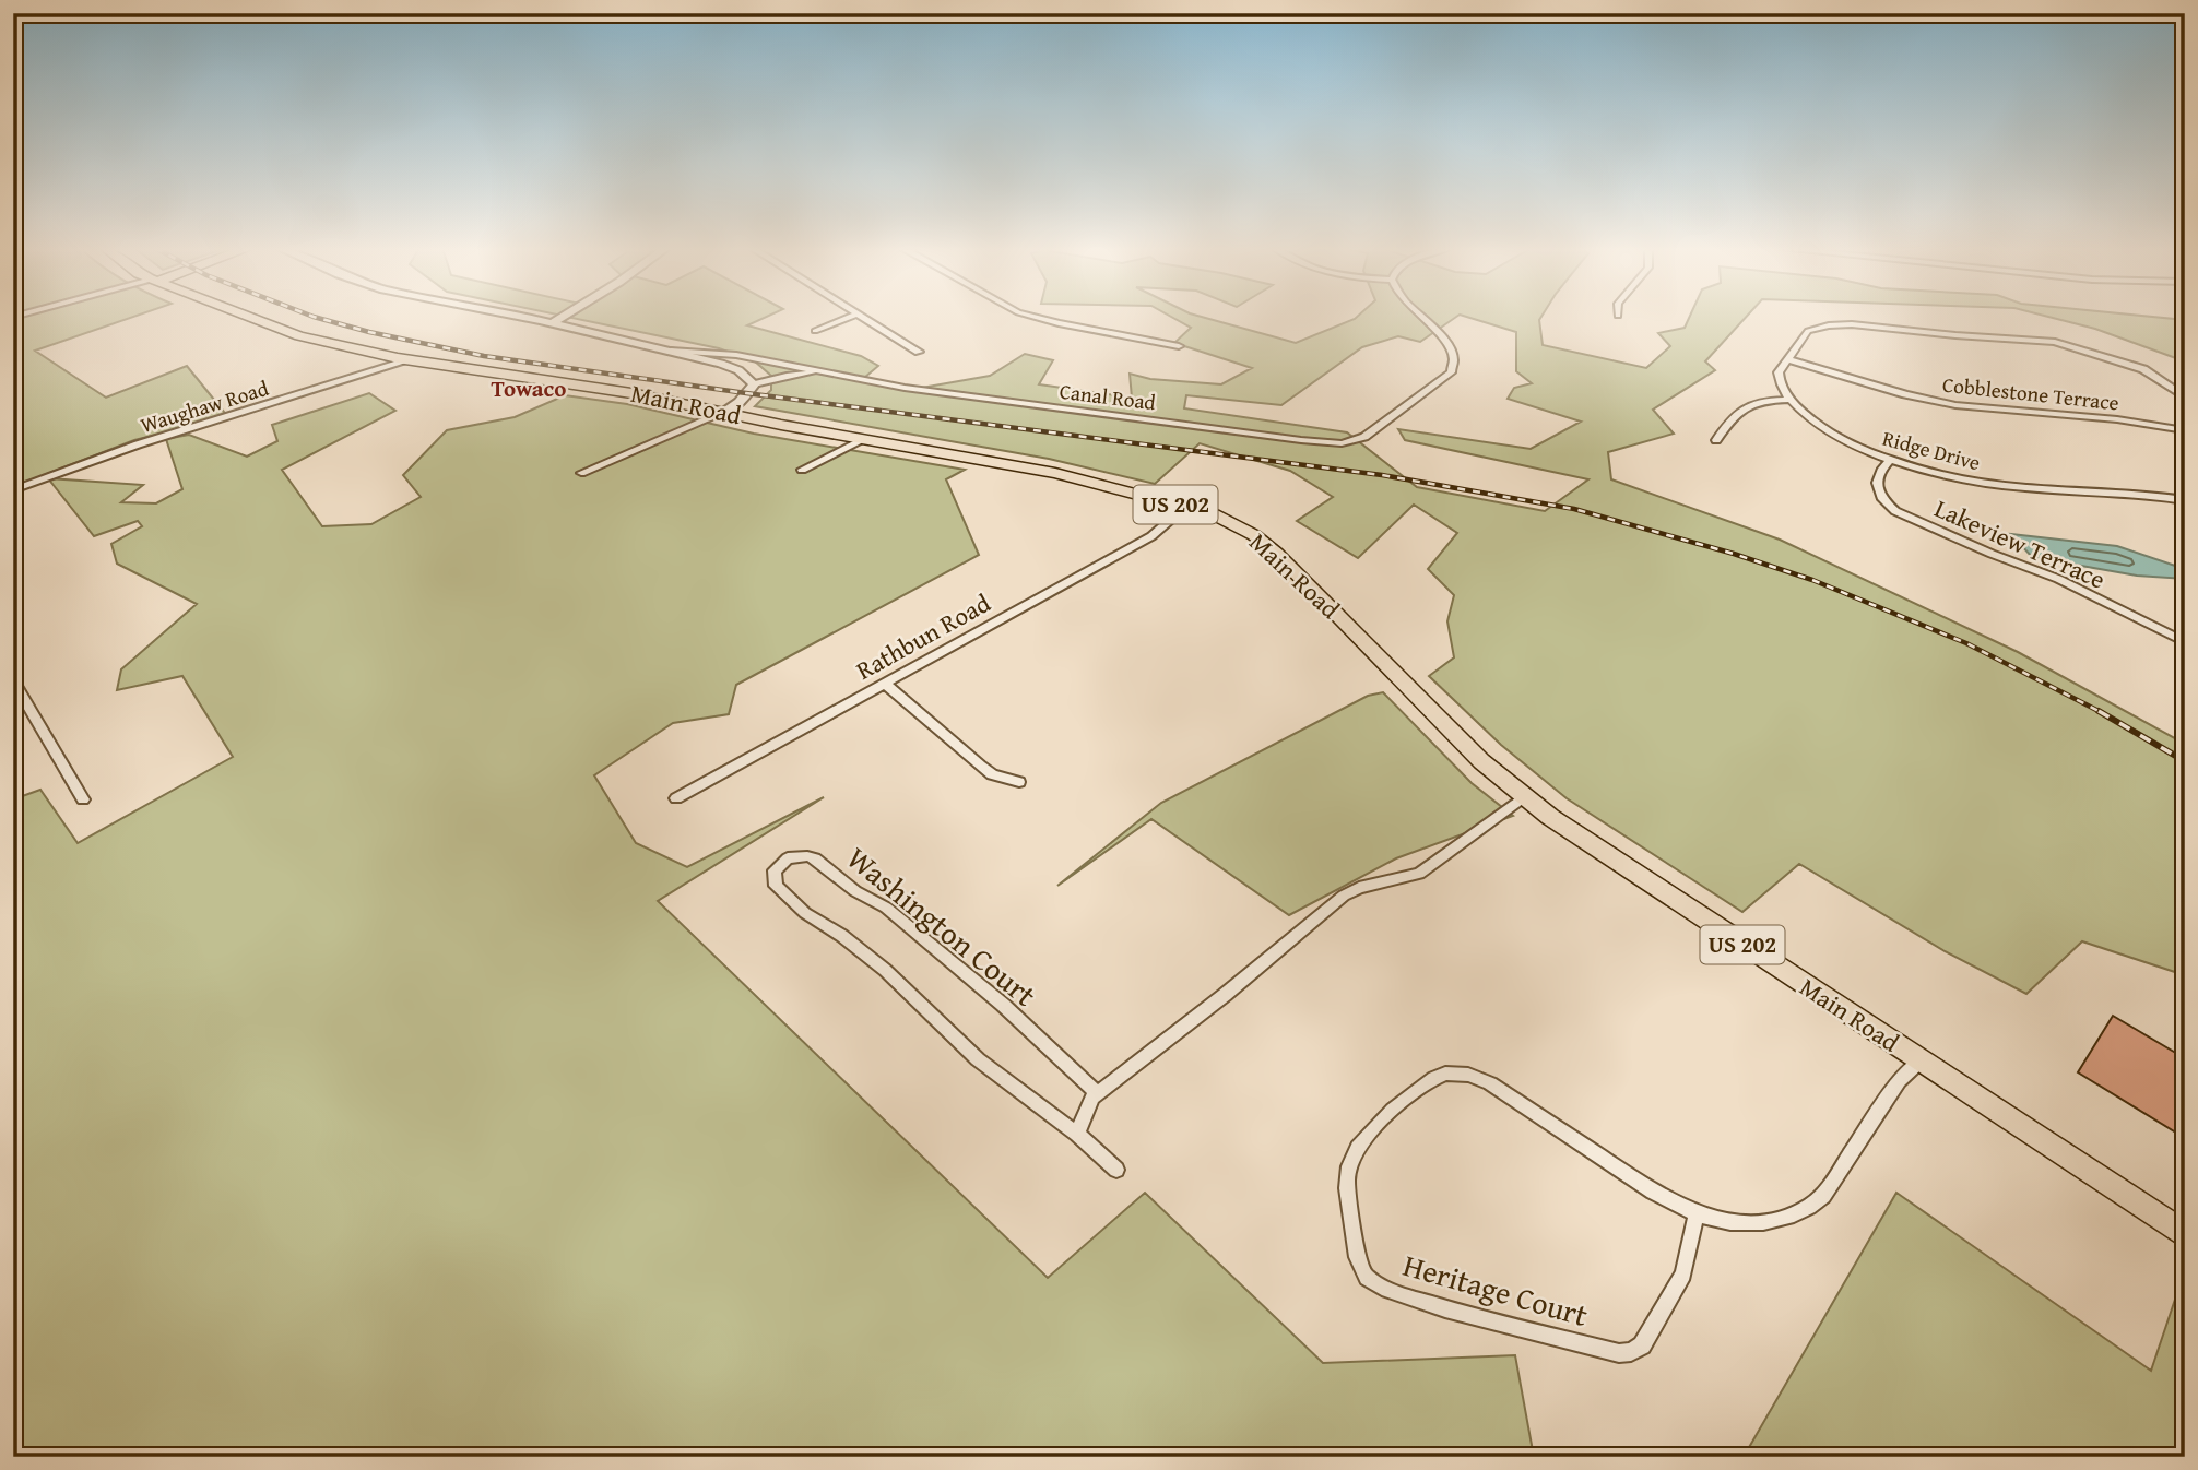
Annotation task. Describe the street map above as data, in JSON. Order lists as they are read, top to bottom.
{
  "streets": {
    "main road": ["Main Road", "US 202"],
    "street": [
      "Cobblestone Terrace",
      "Canal Road",
      "Waughaw Road",
      "Ridge Drive",
      "Lakeview Terrace",
      "Rathbun Road",
      "Washington Court",
      "Heritage Court"
    ]
  },
  "crossings": [
    ["Main Road", "Waughaw Road"],
    ["Main Road", "Rathbun Road"],
    ["Main Road", "Heritage Court"],
    ["Ridge Drive", "Lakeview Terrace"]
  ],
  "districts": ["Towaco"]
}
